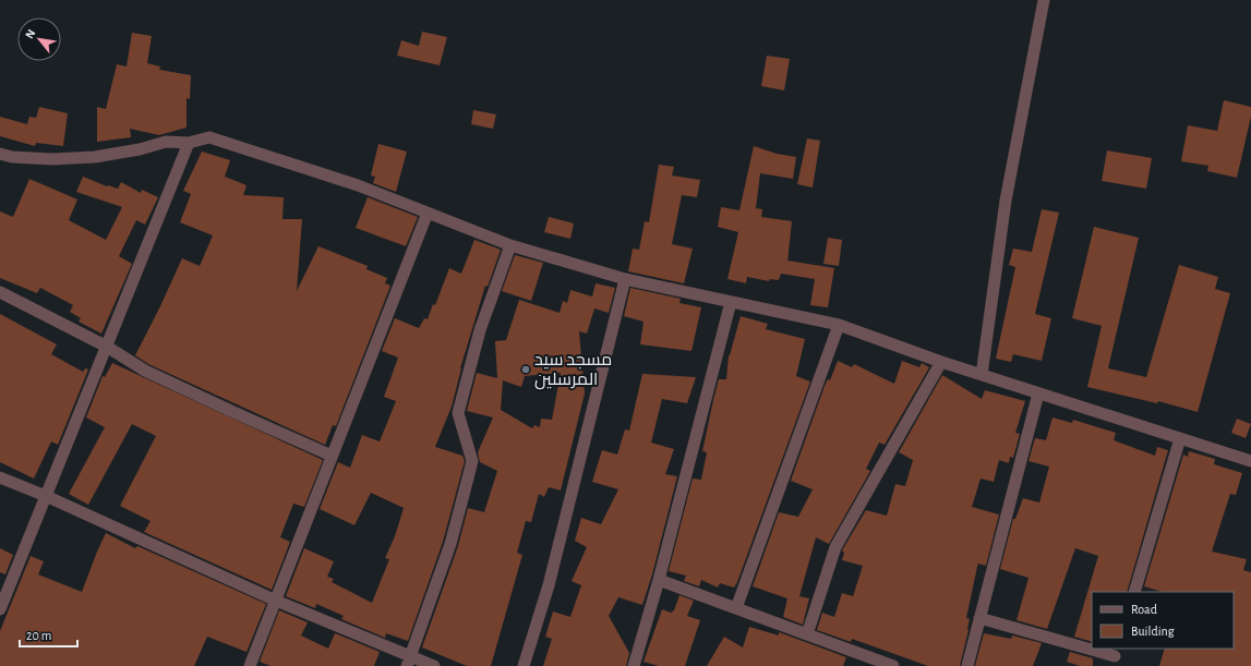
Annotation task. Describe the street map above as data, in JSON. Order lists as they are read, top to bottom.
{
  "places": ["مسجد سيد المرسلين"],
  "legend": ["Road", "Building"],
  "scale_bar": "20 m",
  "north": "top left"
}
